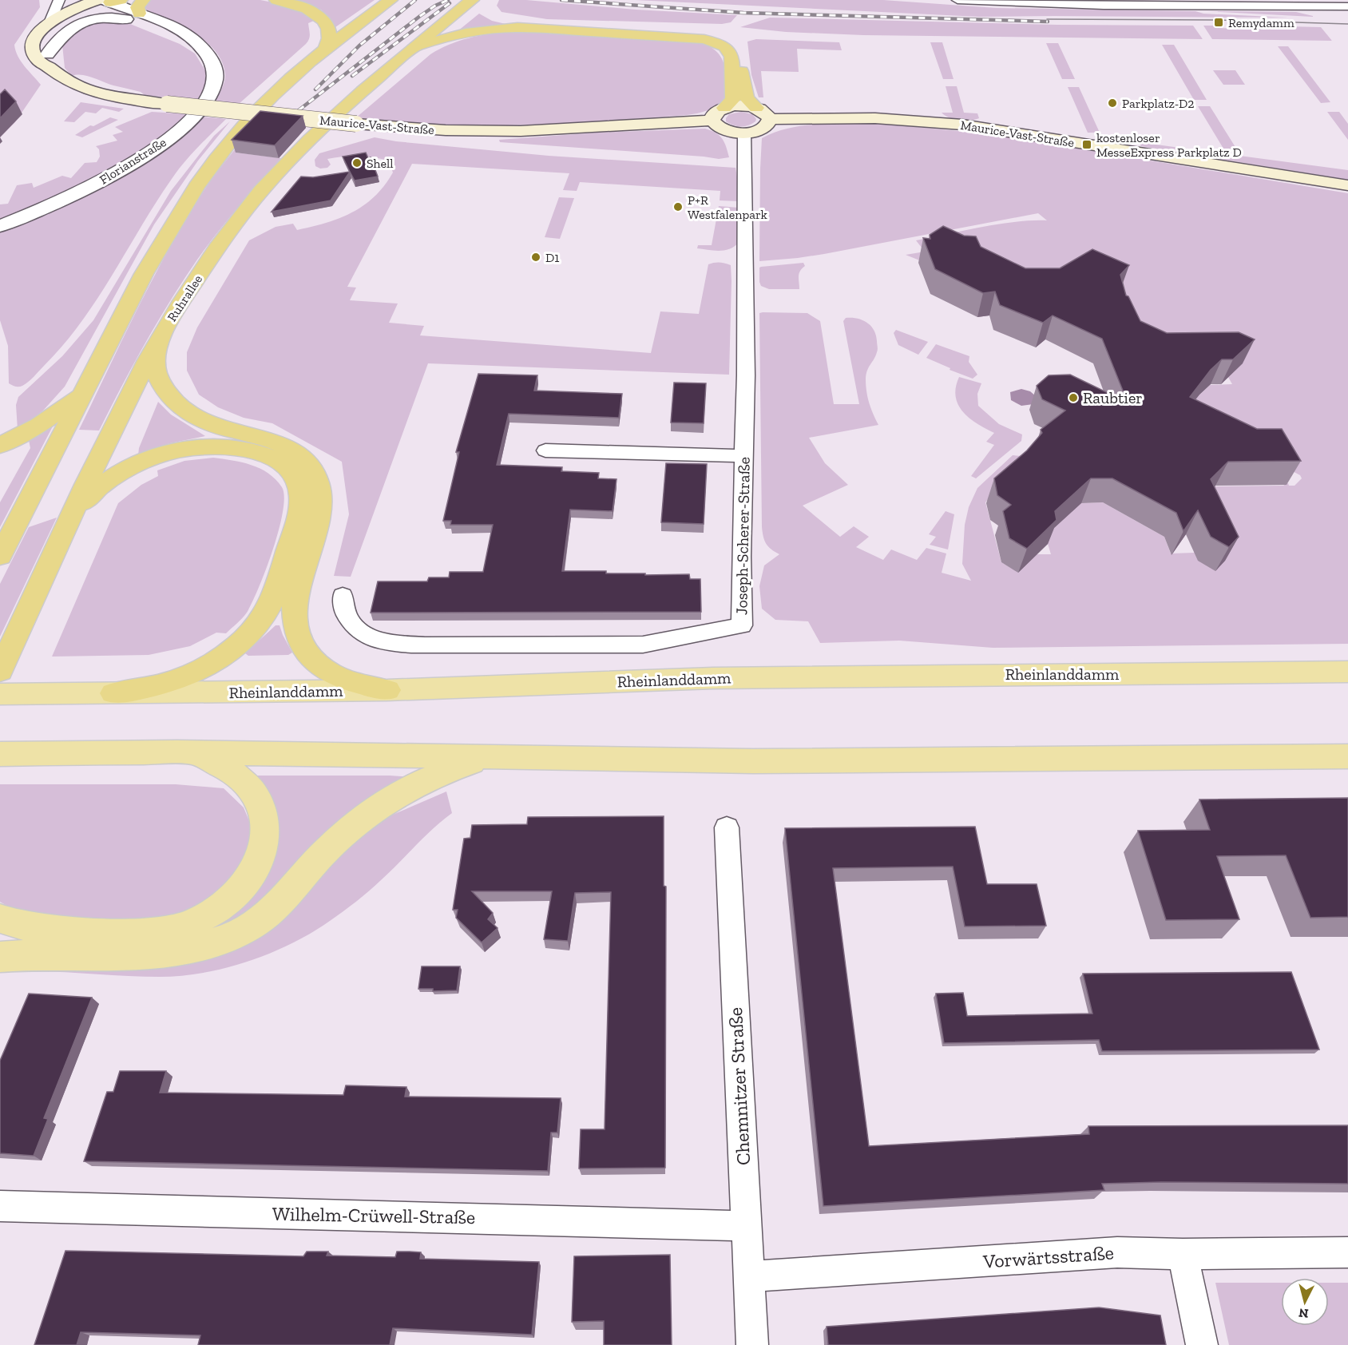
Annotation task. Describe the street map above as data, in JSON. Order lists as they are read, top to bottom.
{
  "streets": {
    "highway": ["Ruhrallee"],
    "main road": ["Maurice-Vast-Straße", "Rheinlanddamm"],
    "street": [
      "Florianstraße",
      "Joseph-Scherer-Straße",
      "Chemnitzer Straße",
      "Wilhelm-Crüwell-Straße",
      "Vorwärtsstraße"
    ]
  },
  "crossings": [
    ["Maurice-Vast-Straße", "Florianstraße"],
    ["Maurice-Vast-Straße", "Joseph-Scherer-Straße"],
    ["Chemnitzer Straße", "Wilhelm-Crüwell-Straße"],
    ["Chemnitzer Straße", "Vorwärtsstraße"]
  ],
  "places": {
    "transit": ["Remydamm", "kostenloser MesseExpress Parkplatz D"],
    "other": [
      "Parkplatz-D2",
      "Shell",
      "P+R Westfalenpark",
      "D1",
      "Raubtier"
    ]
  },
  "north": "bottom"
}
